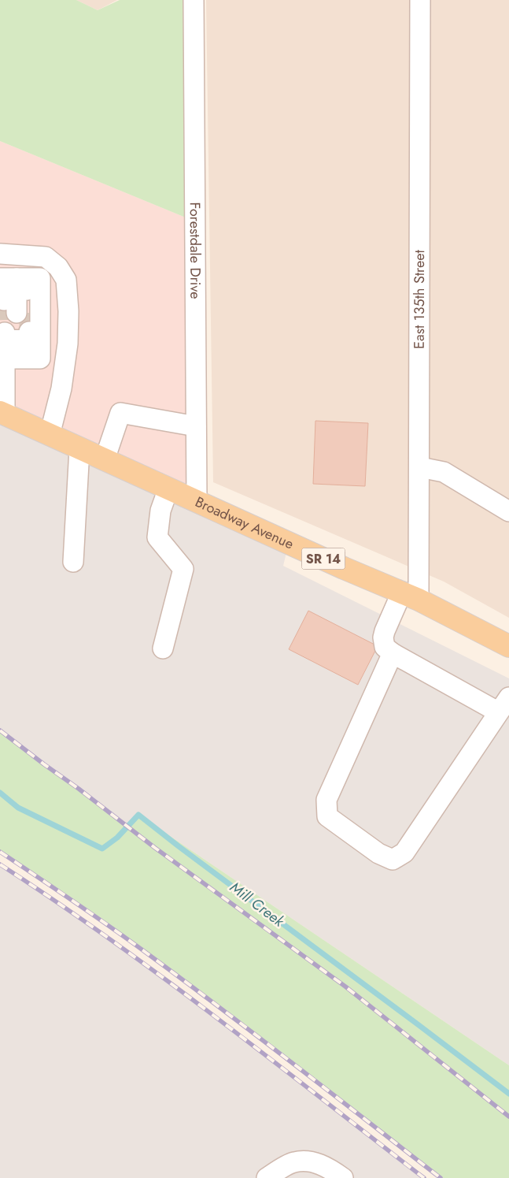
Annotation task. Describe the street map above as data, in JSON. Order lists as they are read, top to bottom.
{
  "streets": {
    "main road": ["Broadway Avenue", "SR 14"],
    "street": ["Forestdale Drive", "East 135th Street"]
  },
  "crossings": [
    ["Forestdale Drive", "Broadway Avenue"],
    ["East 135th Street", "Broadway Avenue"]
  ],
  "water": ["Mill Creek"]
}
